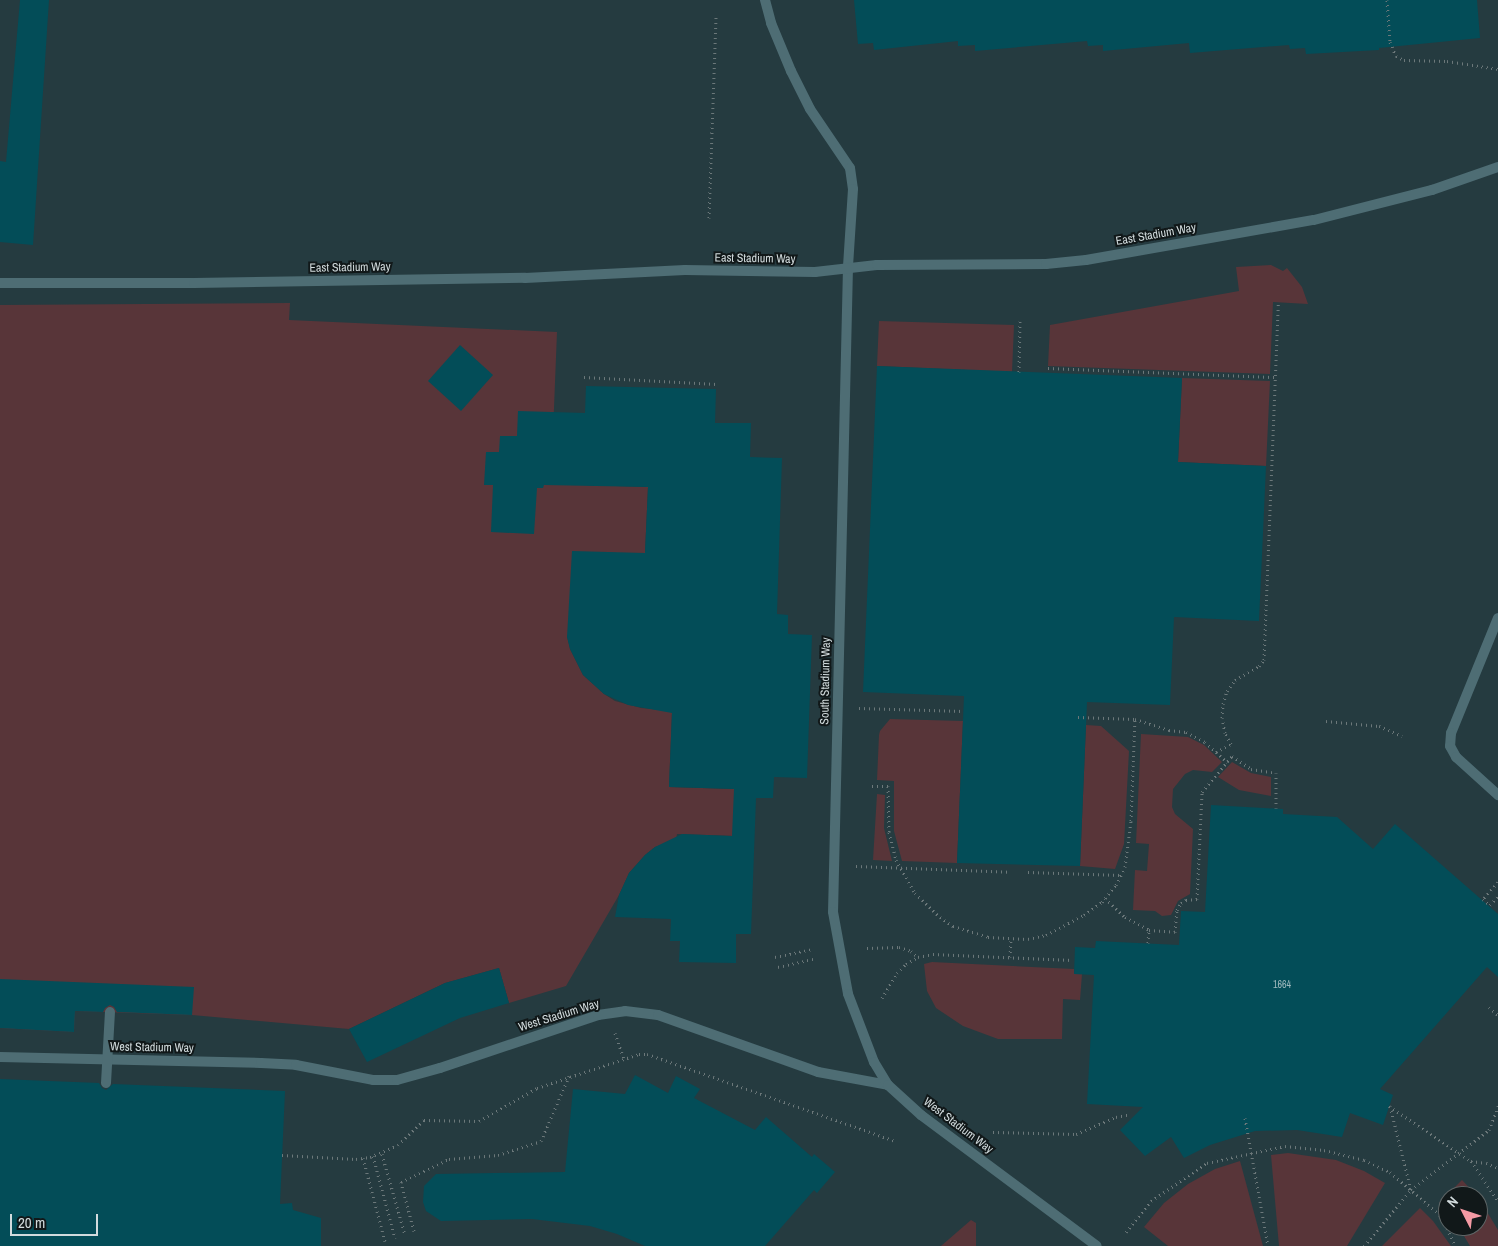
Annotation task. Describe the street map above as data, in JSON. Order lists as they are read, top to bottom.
{
  "streets": {
    "street": ["East Stadium Way", "South Stadium Way", "West Stadium Way"]
  },
  "crossings": [
    ["East Stadium Way", "South Stadium Way"],
    ["South Stadium Way", "West Stadium Way"]
  ],
  "house_numbers": ["1664"],
  "scale_bar": "20 m",
  "north": "top left"
}
